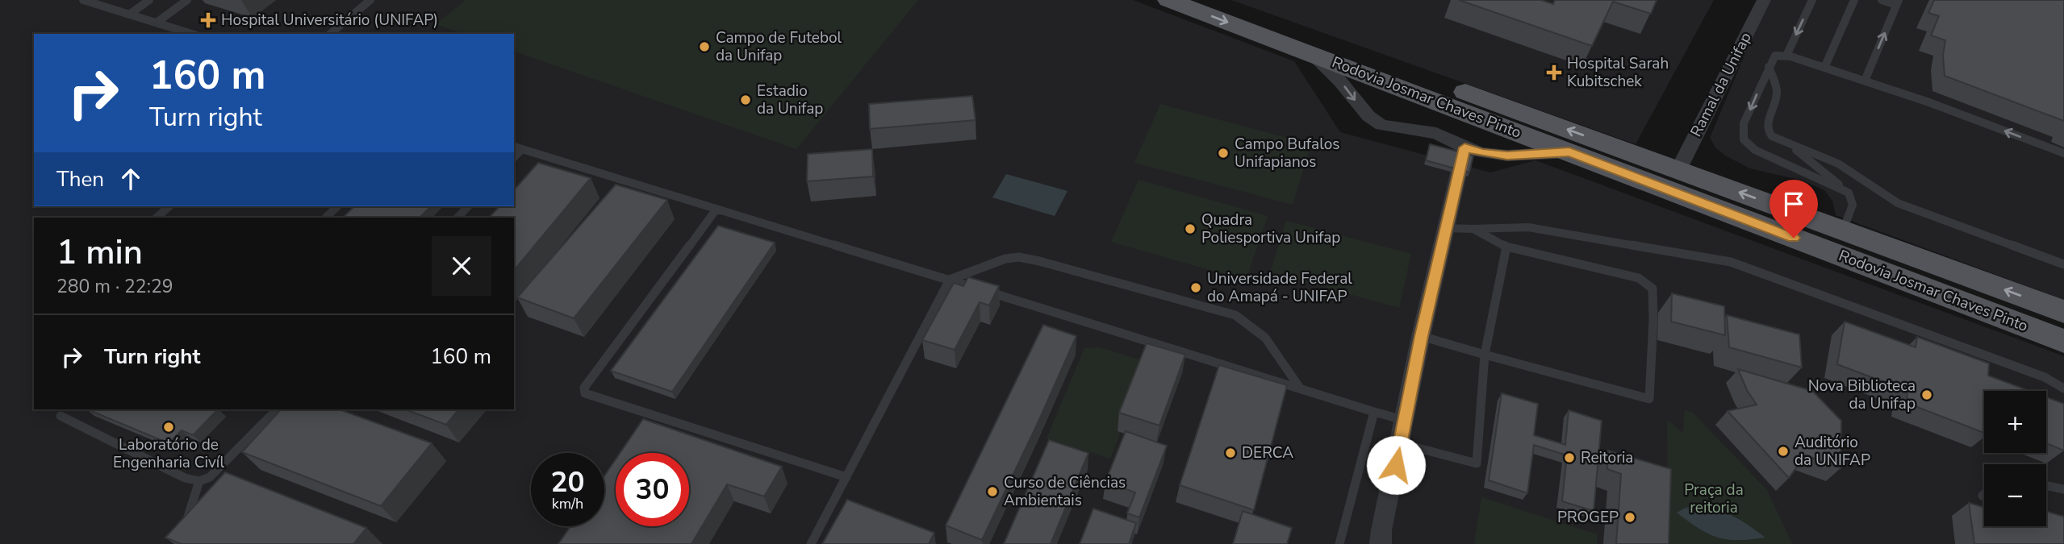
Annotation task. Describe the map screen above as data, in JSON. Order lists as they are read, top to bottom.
{
  "streets": {
    "main road": ["Rodovia Josmar Chaves Pinto"],
    "street": ["Ramal da Unifap"]
  },
  "crossings": [
    ["Ramal da Unifap", "Rodovia Josmar Chaves Pinto"]
  ],
  "parks": ["Praça da reitoria"],
  "places": {
    "health": ["Hospital Universitário (UNIFAP)", "Hospital Sarah Kubitschek"],
    "other": [
      "Campo de Futebol da Unifap",
      "Estadio da Unifap",
      "Campo Bufalos Unifapianos",
      "Quadra Poliesportiva Unifap",
      "Universidade Federal do Amapá - UNIFAP",
      "Nova Biblioteca da Unifap",
      "Laboratório de Engenharia Civíl",
      "Auditório da UNIFAP",
      "DERCA",
      "Reitoria",
      "Curso de Ciências Ambientais",
      "PROGEP"
    ]
  },
  "page": {
    "turn": ["160 m", "Turn right"],
    "then": "Then",
    "heading": ["1 min", "280 m · 22:29"],
    "list": [
      {
        "name": "Turn right",
        "value": "160 m"
      }
    ],
    "map_buttons": ["+", "−"],
    "speed": "20 km/h",
    "limit": "30"
  }
}
